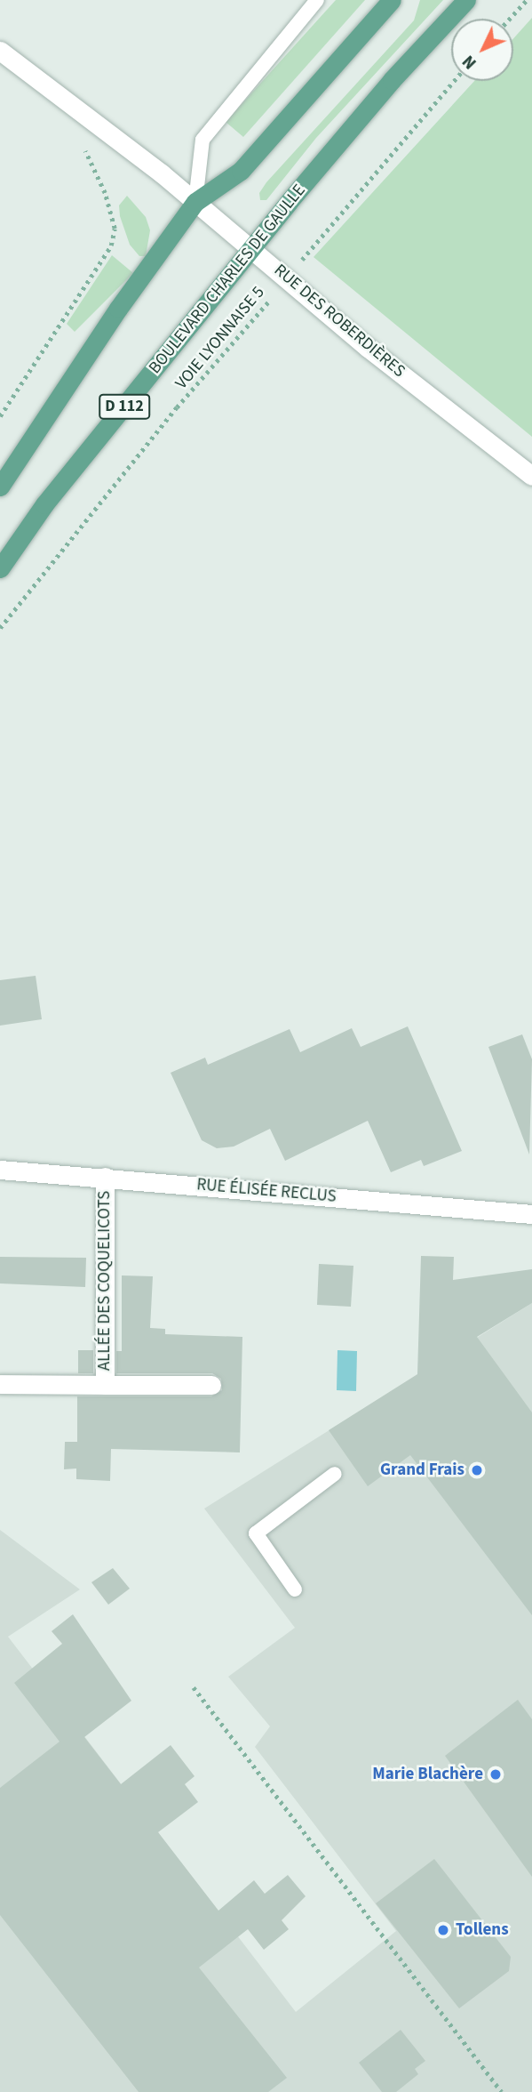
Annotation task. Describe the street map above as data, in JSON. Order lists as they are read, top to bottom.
{
  "streets": {
    "main road": ["BOULEVARD CHARLES DE GAULLE", "D 112"],
    "street": ["RUE DES ROBERDIÈRES", "RUE ÉLISÉE RECLUS", "ALLÉE DES COQUELICOTS"],
    "path": ["VOIE LYONNAISE 5"]
  },
  "crossings": [
    ["BOULEVARD CHARLES DE GAULLE", "RUE DES ROBERDIÈRES"],
    ["RUE DES ROBERDIÈRES", "VOIE LYONNAISE 5"],
    ["RUE ÉLISÉE RECLUS", "ALLÉE DES COQUELICOTS"]
  ],
  "places": ["Grand Frais", "Marie Blachère", "Tollens"],
  "north": "bottom left"
}
